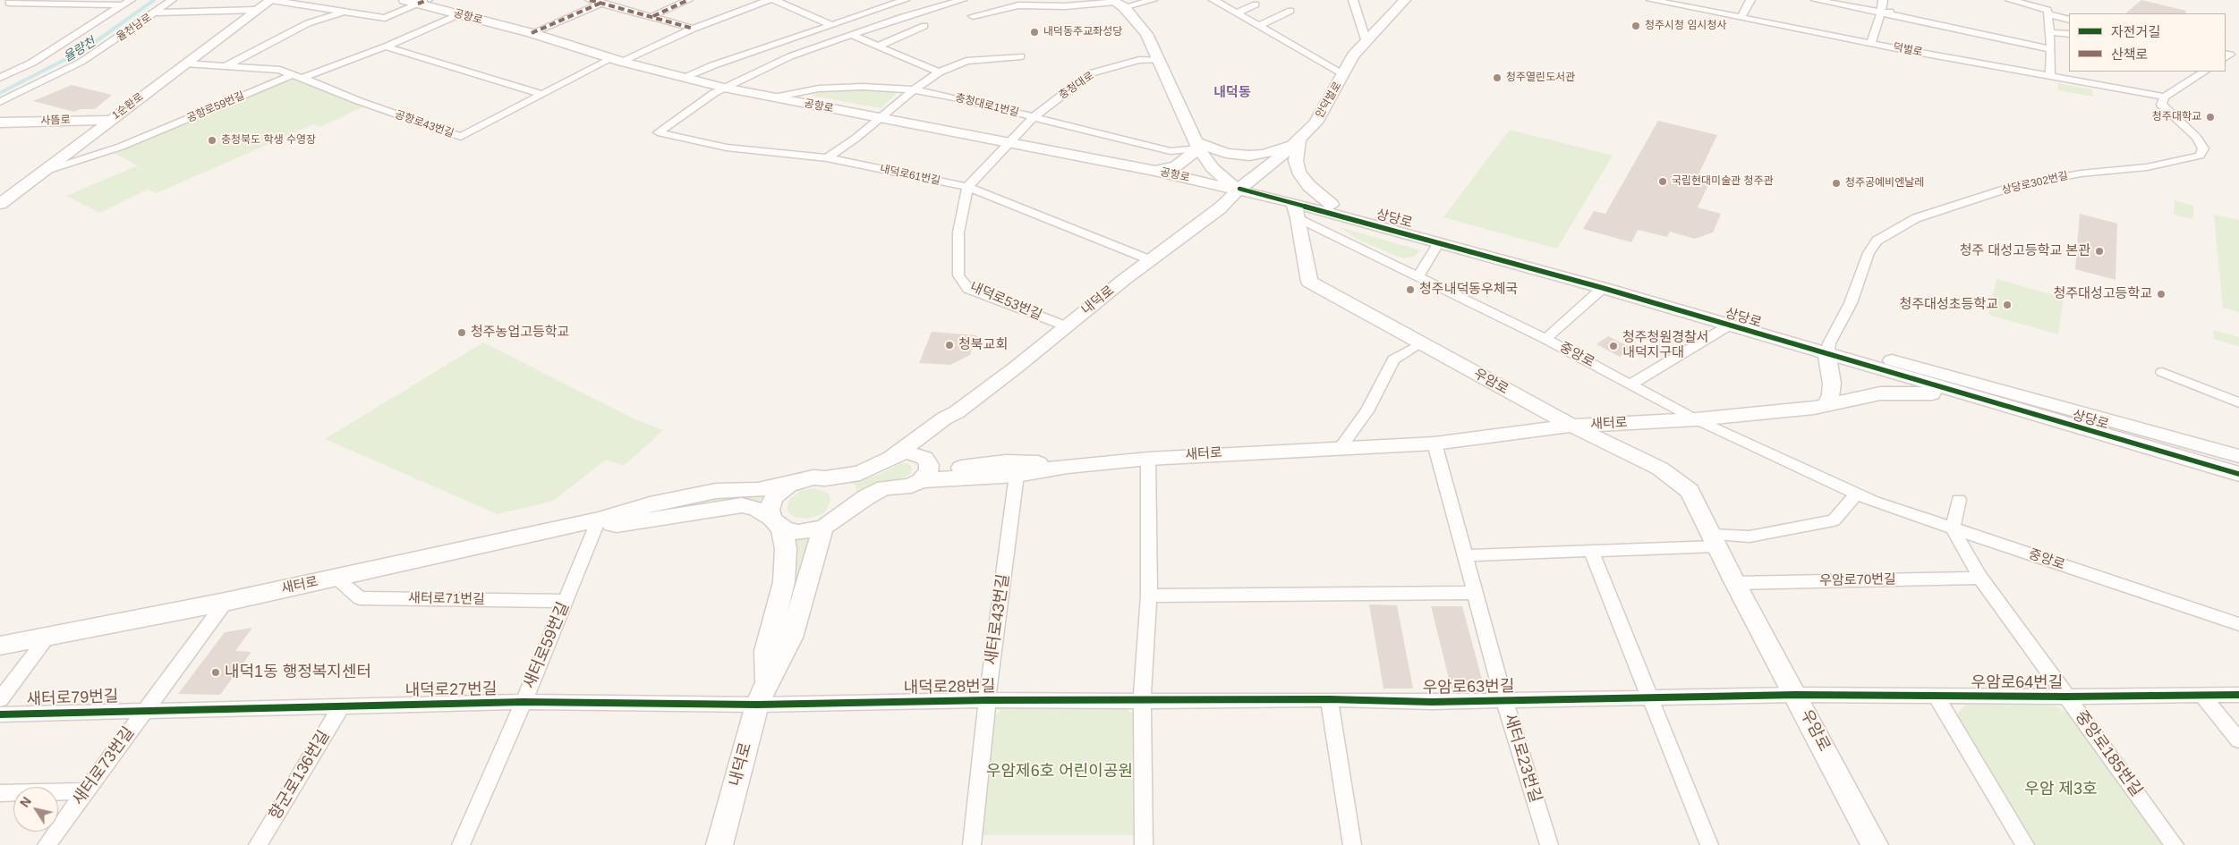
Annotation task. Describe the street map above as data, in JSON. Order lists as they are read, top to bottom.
{
  "streets": {
    "street": [
      "공항로",
      "율천남로",
      "덕벌로",
      "충청대로",
      "안덕벌로",
      "충청대로1번길",
      "1순환로",
      "공항로59번길",
      "사뜸로",
      "공항로43번길",
      "내덕로61번길",
      "상당로302번길",
      "상당로",
      "내덕로",
      "내덕로53번길",
      "중앙로",
      "우암로",
      "새터로",
      "우암로70번길",
      "새터로71번길",
      "새터로43번길",
      "새터로59번길",
      "우암로64번길",
      "내덕로28번길",
      "우암로63번길",
      "내덕로27번길",
      "새터로79번길",
      "중앙로185번길",
      "새터로23번길",
      "새터로73번길",
      "향군로136번길"
    ]
  },
  "crossings": [
    ["공항로", "충청대로"],
    ["공항로", "안덕벌로"],
    ["공항로", "충청대로1번길"],
    ["공항로", "공항로43번길"],
    ["공항로", "내덕로61번길"],
    ["공항로", "상당로"],
    ["공항로", "내덕로"],
    ["덕벌로", "상당로302번길"],
    ["충청대로", "충청대로1번길"],
    ["충청대로", "내덕로61번길"],
    ["충청대로", "내덕로53번길"],
    ["안덕벌로", "상당로"],
    ["안덕벌로", "내덕로"],
    ["1순환로", "공항로59번길"],
    ["1순환로", "사뜸로"],
    ["내덕로61번길", "내덕로"],
    ["내덕로61번길", "내덕로53번길"],
    ["상당로302번길", "상당로"],
    ["상당로", "내덕로"],
    ["상당로", "중앙로"],
    ["상당로", "우암로"],
    ["상당로", "새터로"],
    ["내덕로", "내덕로53번길"],
    ["내덕로", "새터로"],
    ["내덕로", "내덕로28번길"],
    ["내덕로", "내덕로27번길"],
    ["중앙로", "우암로"],
    ["중앙로", "새터로"],
    ["중앙로", "중앙로185번길"],
    ["우암로", "새터로"],
    ["우암로", "우암로70번길"],
    ["우암로", "우암로64번길"],
    ["우암로", "우암로63번길"],
    ["새터로", "새터로71번길"],
    ["새터로", "새터로59번길"],
    ["새터로", "새터로79번길"],
    ["새터로", "새터로23번길"],
    ["새터로", "새터로73번길"],
    ["우암로70번길", "중앙로185번길"],
    ["새터로71번길", "새터로59번길"],
    ["새터로43번길", "내덕로28번길"],
    ["새터로59번길", "내덕로27번길"],
    ["우암로64번길", "우암로63번길"],
    ["우암로64번길", "중앙로185번길"],
    ["내덕로28번길", "우암로63번길"],
    ["내덕로28번길", "내덕로27번길"],
    ["우암로63번길", "새터로23번길"],
    ["내덕로27번길", "새터로79번길"],
    ["내덕로27번길", "새터로73번길"],
    ["내덕로27번길", "향군로136번길"],
    ["새터로79번길", "새터로73번길"]
  ],
  "districts": ["내덕동"],
  "water": ["율량천"],
  "parks": ["우암제6호 어린이공원", "우암 제3호"],
  "places": [
    "청주시청 임시청사",
    "내덕동주교좌성당",
    "청주열린도서관",
    "청주대학교",
    "충청북도 학생 수영장",
    "국립현대미술관 청주관",
    "청주공예비엔날레",
    "청주 대성고등학교 본관",
    "청주내덕동우체국",
    "청주대성고등학교",
    "청주대성초등학교",
    "청주농업고등학교",
    "청북교회",
    "청주청원경찰서 내덕지구대",
    "내덕1동 행정복지센터"
  ],
  "legend": ["자전거길", "산책로"],
  "north": "top left"
}
